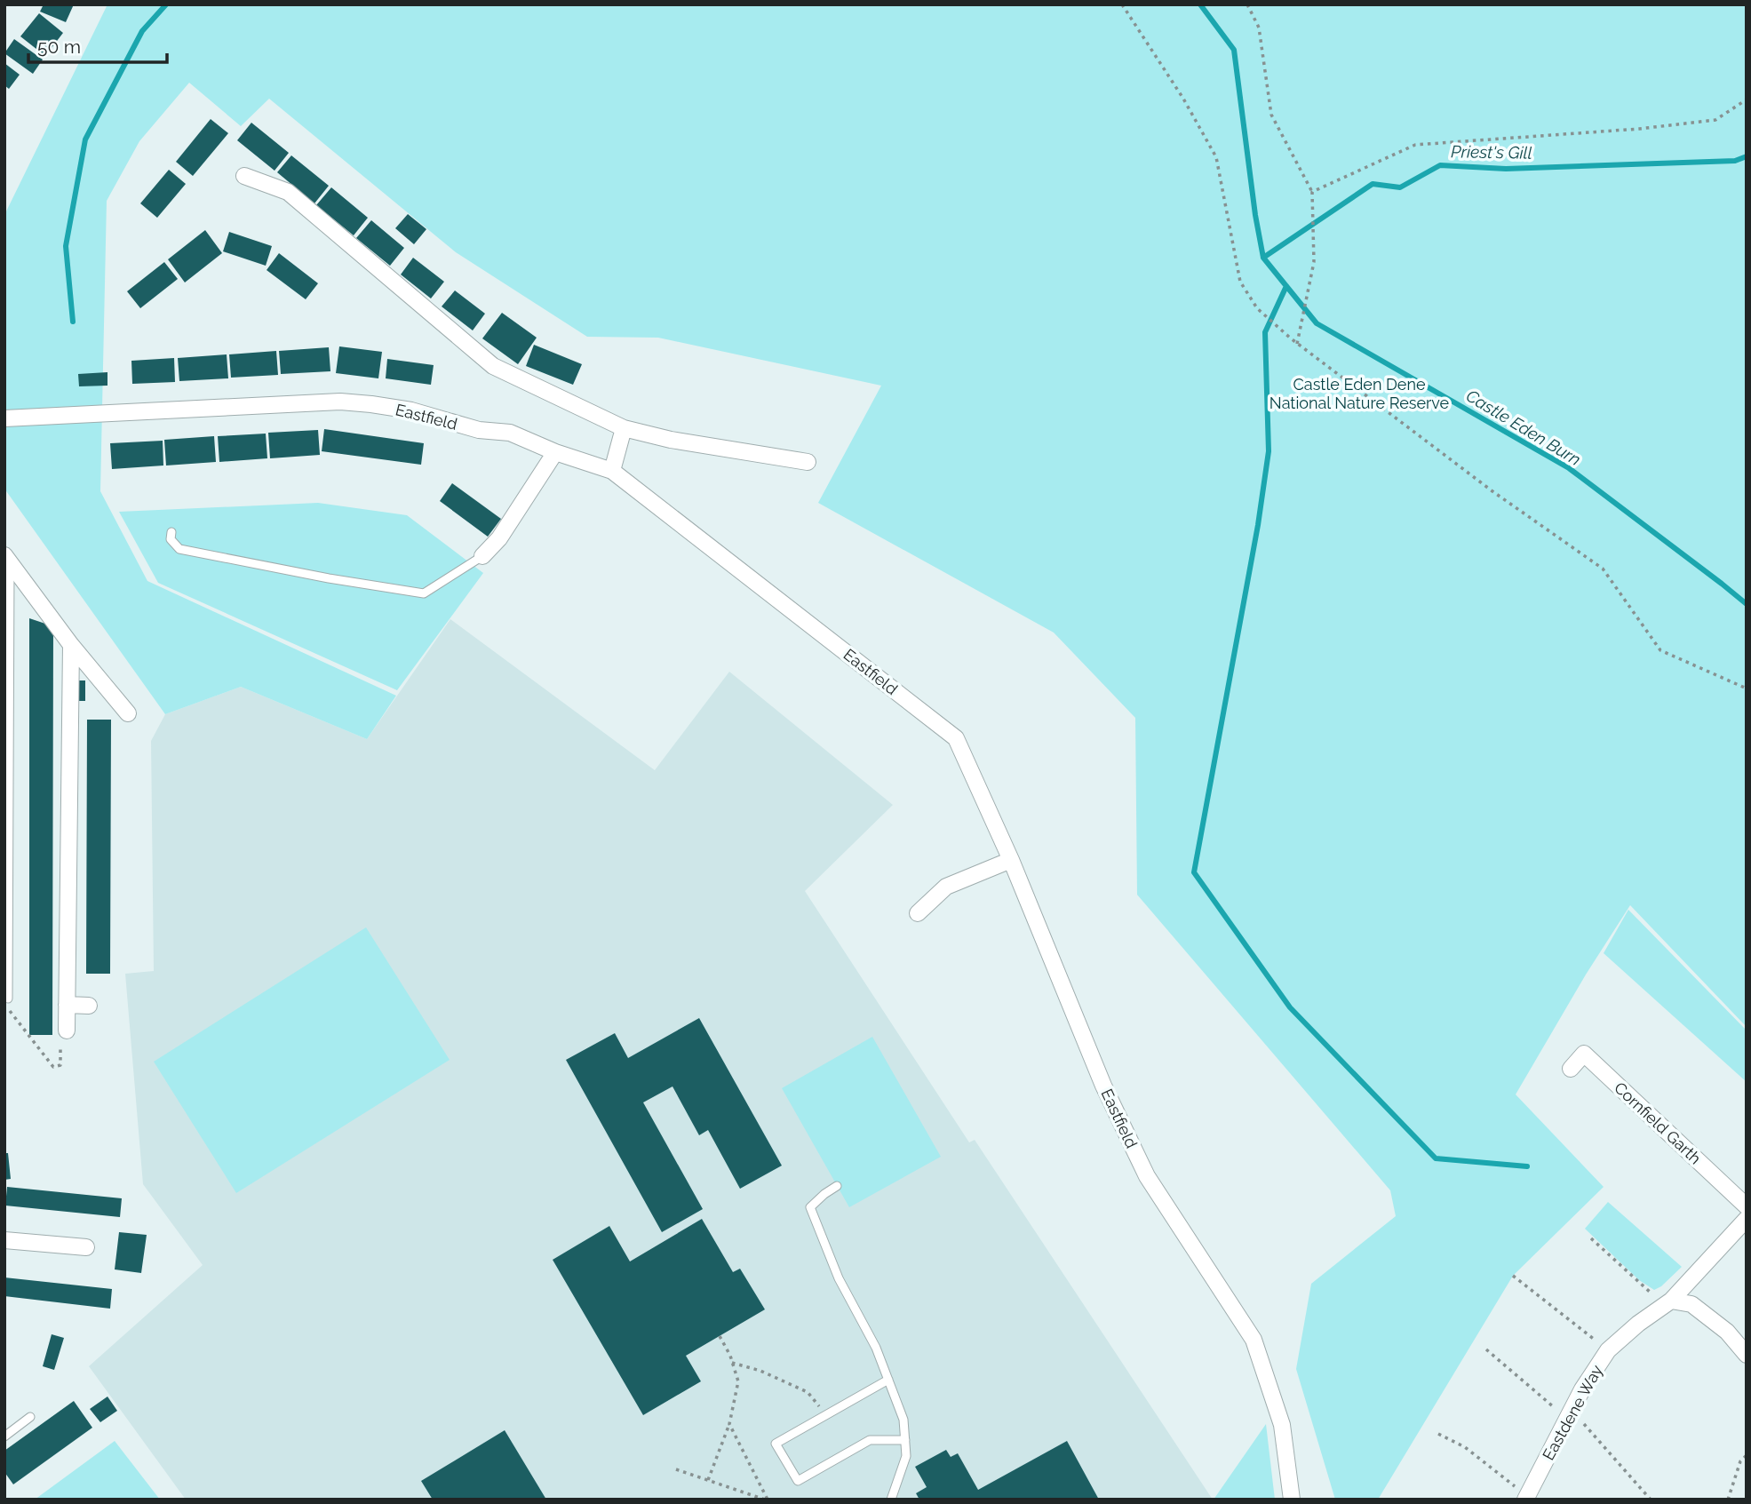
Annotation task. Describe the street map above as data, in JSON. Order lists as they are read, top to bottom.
{
  "streets": {
    "street": ["Eastfield", "Cornfield Garth", "Eastdene Way"]
  },
  "water": ["Priest's Gill", "Castle Eden Burn"],
  "parks": ["Castle Eden Dene National Nature Reserve"],
  "scale_bar": "50 m"
}
